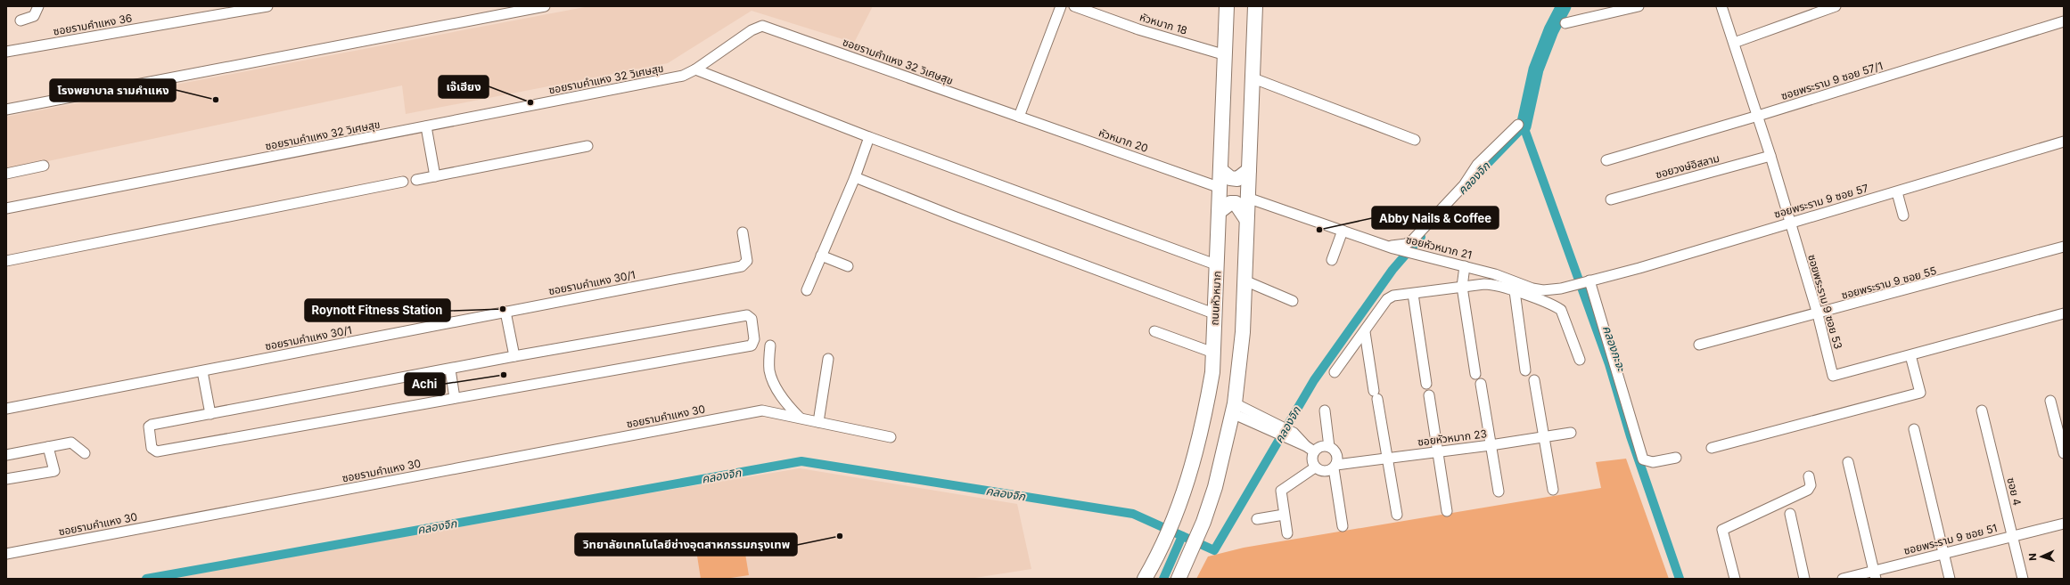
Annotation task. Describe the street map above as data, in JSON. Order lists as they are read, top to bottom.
{
  "streets": {
    "main road": ["ถนนหัวหมาก"],
    "street": [
      "หัวหมาก 18",
      "ซอยรามคำแหง 36",
      "ซอยรามคำแหง 32 วิเศษสุข",
      "ซอยพระราม 9 ซอย 57/1",
      "หัวหมาก 20",
      "ซอยวงษ์อิสลาม",
      "ซอยพระราม 9 ซอย 57",
      "ซอยหัวหมาก 21",
      "ซอยรามคำแหง 30/1",
      "ซอยพระราม 9 ซอย 55",
      "ซอยพระราม 9 ซอย 53",
      "ซอยรามคำแหง 30",
      "ซอยหัวหมาก 23",
      "ซอย 4",
      "ซอยพระราม 9 ซอย 51"
    ]
  },
  "crossings": [
    ["หัวหมาก 18", "ถนนหัวหมาก"],
    ["ซอยรามคำแหง 32 วิเศษสุข", "หัวหมาก 20"],
    ["ซอยพระราม 9 ซอย 57/1", "ซอยพระราม 9 ซอย 53"],
    ["หัวหมาก 20", "ถนนหัวหมาก"],
    ["ซอยวงษ์อิสลาม", "ซอยพระราม 9 ซอย 53"],
    ["ซอยพระราม 9 ซอย 57", "ซอยหัวหมาก 21"],
    ["ซอยพระราม 9 ซอย 57", "ซอยพระราม 9 ซอย 53"],
    ["ซอยพระราม 9 ซอย 55", "ซอยพระราม 9 ซอย 53"],
    ["ซอย 4", "ซอยพระราม 9 ซอย 51"]
  ],
  "water": ["คลองจิก", "คลองกะจะ"],
  "places": [
    "โรงพยาบาล รามคำแหง",
    "เจ๊เฮียง",
    "Abby Nails & Coffee",
    "Roynott Fitness Station",
    "Achi",
    "วิทยาลัยเทคโนโลยีช่างอุตสาหกรรมกรุงเทพ"
  ],
  "north": "left"
}
